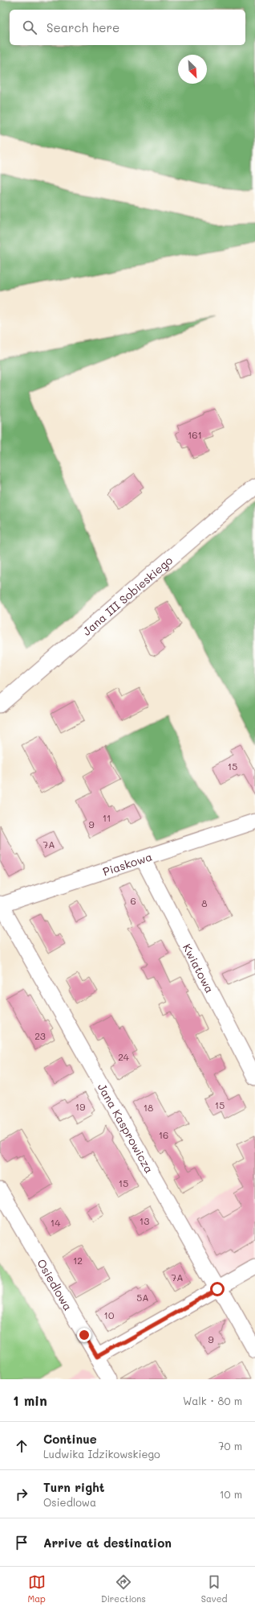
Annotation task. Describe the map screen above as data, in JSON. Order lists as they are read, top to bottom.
{
  "streets": {
    "street": [
      "Jana III Sobieskiego",
      "Piaskowa",
      "Kwiatowa",
      "Jana Kasprowicza",
      "Osiedlowa"
    ]
  },
  "crossings": [
    ["Piaskowa", "Kwiatowa"],
    ["Piaskowa", "Jana Kasprowicza"]
  ],
  "house_numbers": [
    "161",
    "15",
    "11",
    "9",
    "7A",
    "6",
    "8",
    "23",
    "24",
    "15",
    "19",
    "18",
    "16",
    "15",
    "13",
    "14",
    "12",
    "7A",
    "5A",
    "10",
    "9"
  ],
  "north": "bottom right",
  "page": {
    "search": "Search here",
    "heading": ["1 min", "Walk · 80 m"],
    "list": [
      ["Continue", "Ludwika Idzikowskiego", "70 m"],
      ["Turn right", "Osiedlowa", "10 m"],
      "Arrive at destination"
    ],
    "nav": ["Map", "Directions", "Saved"]
  }
}
